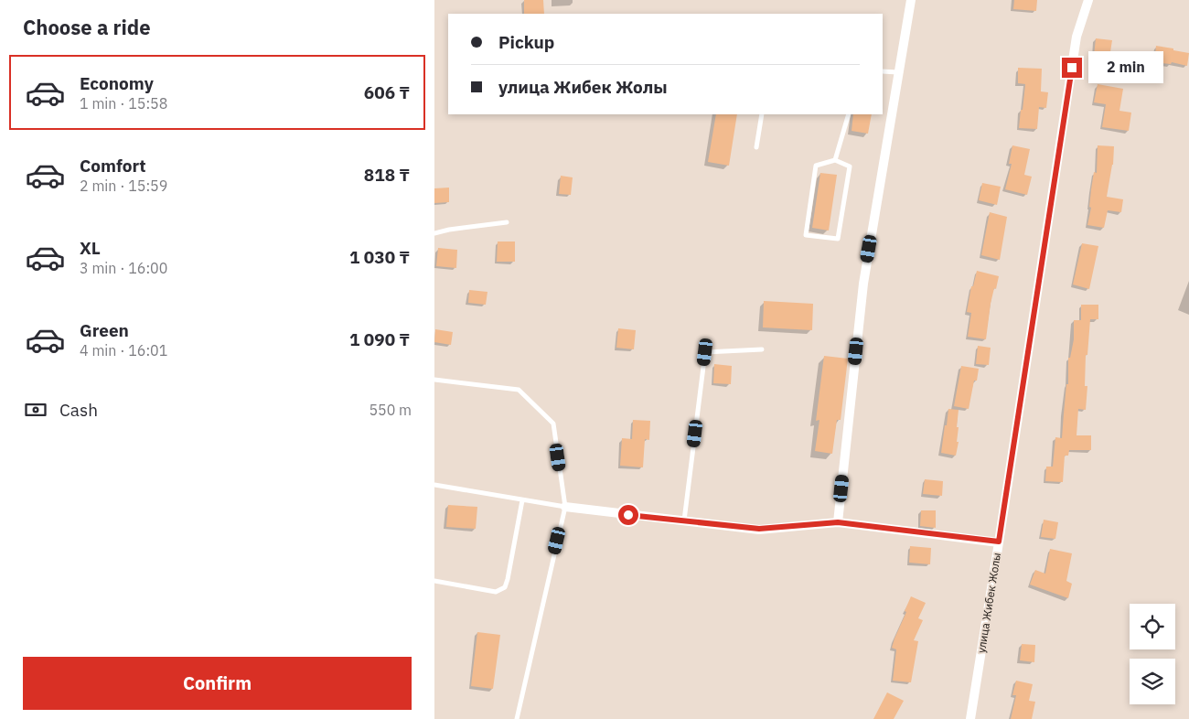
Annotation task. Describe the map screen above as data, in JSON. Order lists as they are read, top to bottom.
{
  "streets": {
    "street": ["улица Жибек Жолы"]
  },
  "page": {
    "heading": "Choose a ride",
    "banner": ["Pickup", "улица Жибек Жолы"],
    "bubble": "2 min",
    "list": [
      {
        "name": "Economy",
        "note": "1 min · 15:58",
        "value": "606 ₸"
      },
      {
        "name": "Comfort",
        "note": "2 min · 15:59",
        "value": "818 ₸"
      },
      {
        "name": "XL",
        "note": "3 min · 16:00",
        "value": "1 030 ₸"
      },
      {
        "name": "Green",
        "note": "4 min · 16:01",
        "value": "1 090 ₸"
      }
    ],
    "pay": ["Cash", "550 m"],
    "buttons": "Confirm"
  }
}
